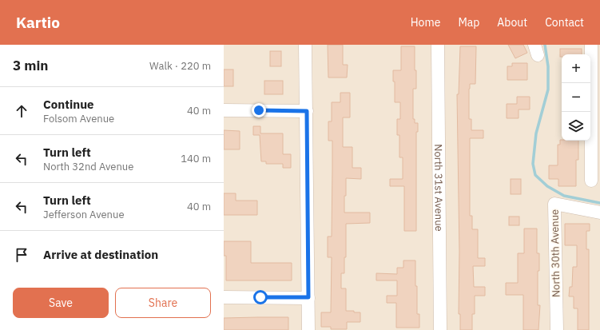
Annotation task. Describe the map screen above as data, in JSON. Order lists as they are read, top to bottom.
{
  "streets": {
    "street": ["North 31st Avenue", "North 30th Avenue"]
  },
  "page": {
    "header": "Kartio",
    "nav": [
      "Home",
      "Map",
      "About",
      "Contact"
    ],
    "heading": ["3 min", "Walk · 220 m"],
    "map_buttons": ["+", "−"],
    "list": [
      ["Continue", "Folsom Avenue", "40 m"],
      ["Turn left", "North 32nd Avenue", "140 m"],
      ["Turn left", "Jefferson Avenue", "40 m"],
      "Arrive at destination"
    ],
    "buttons": ["Save", "Share"]
  }
}
